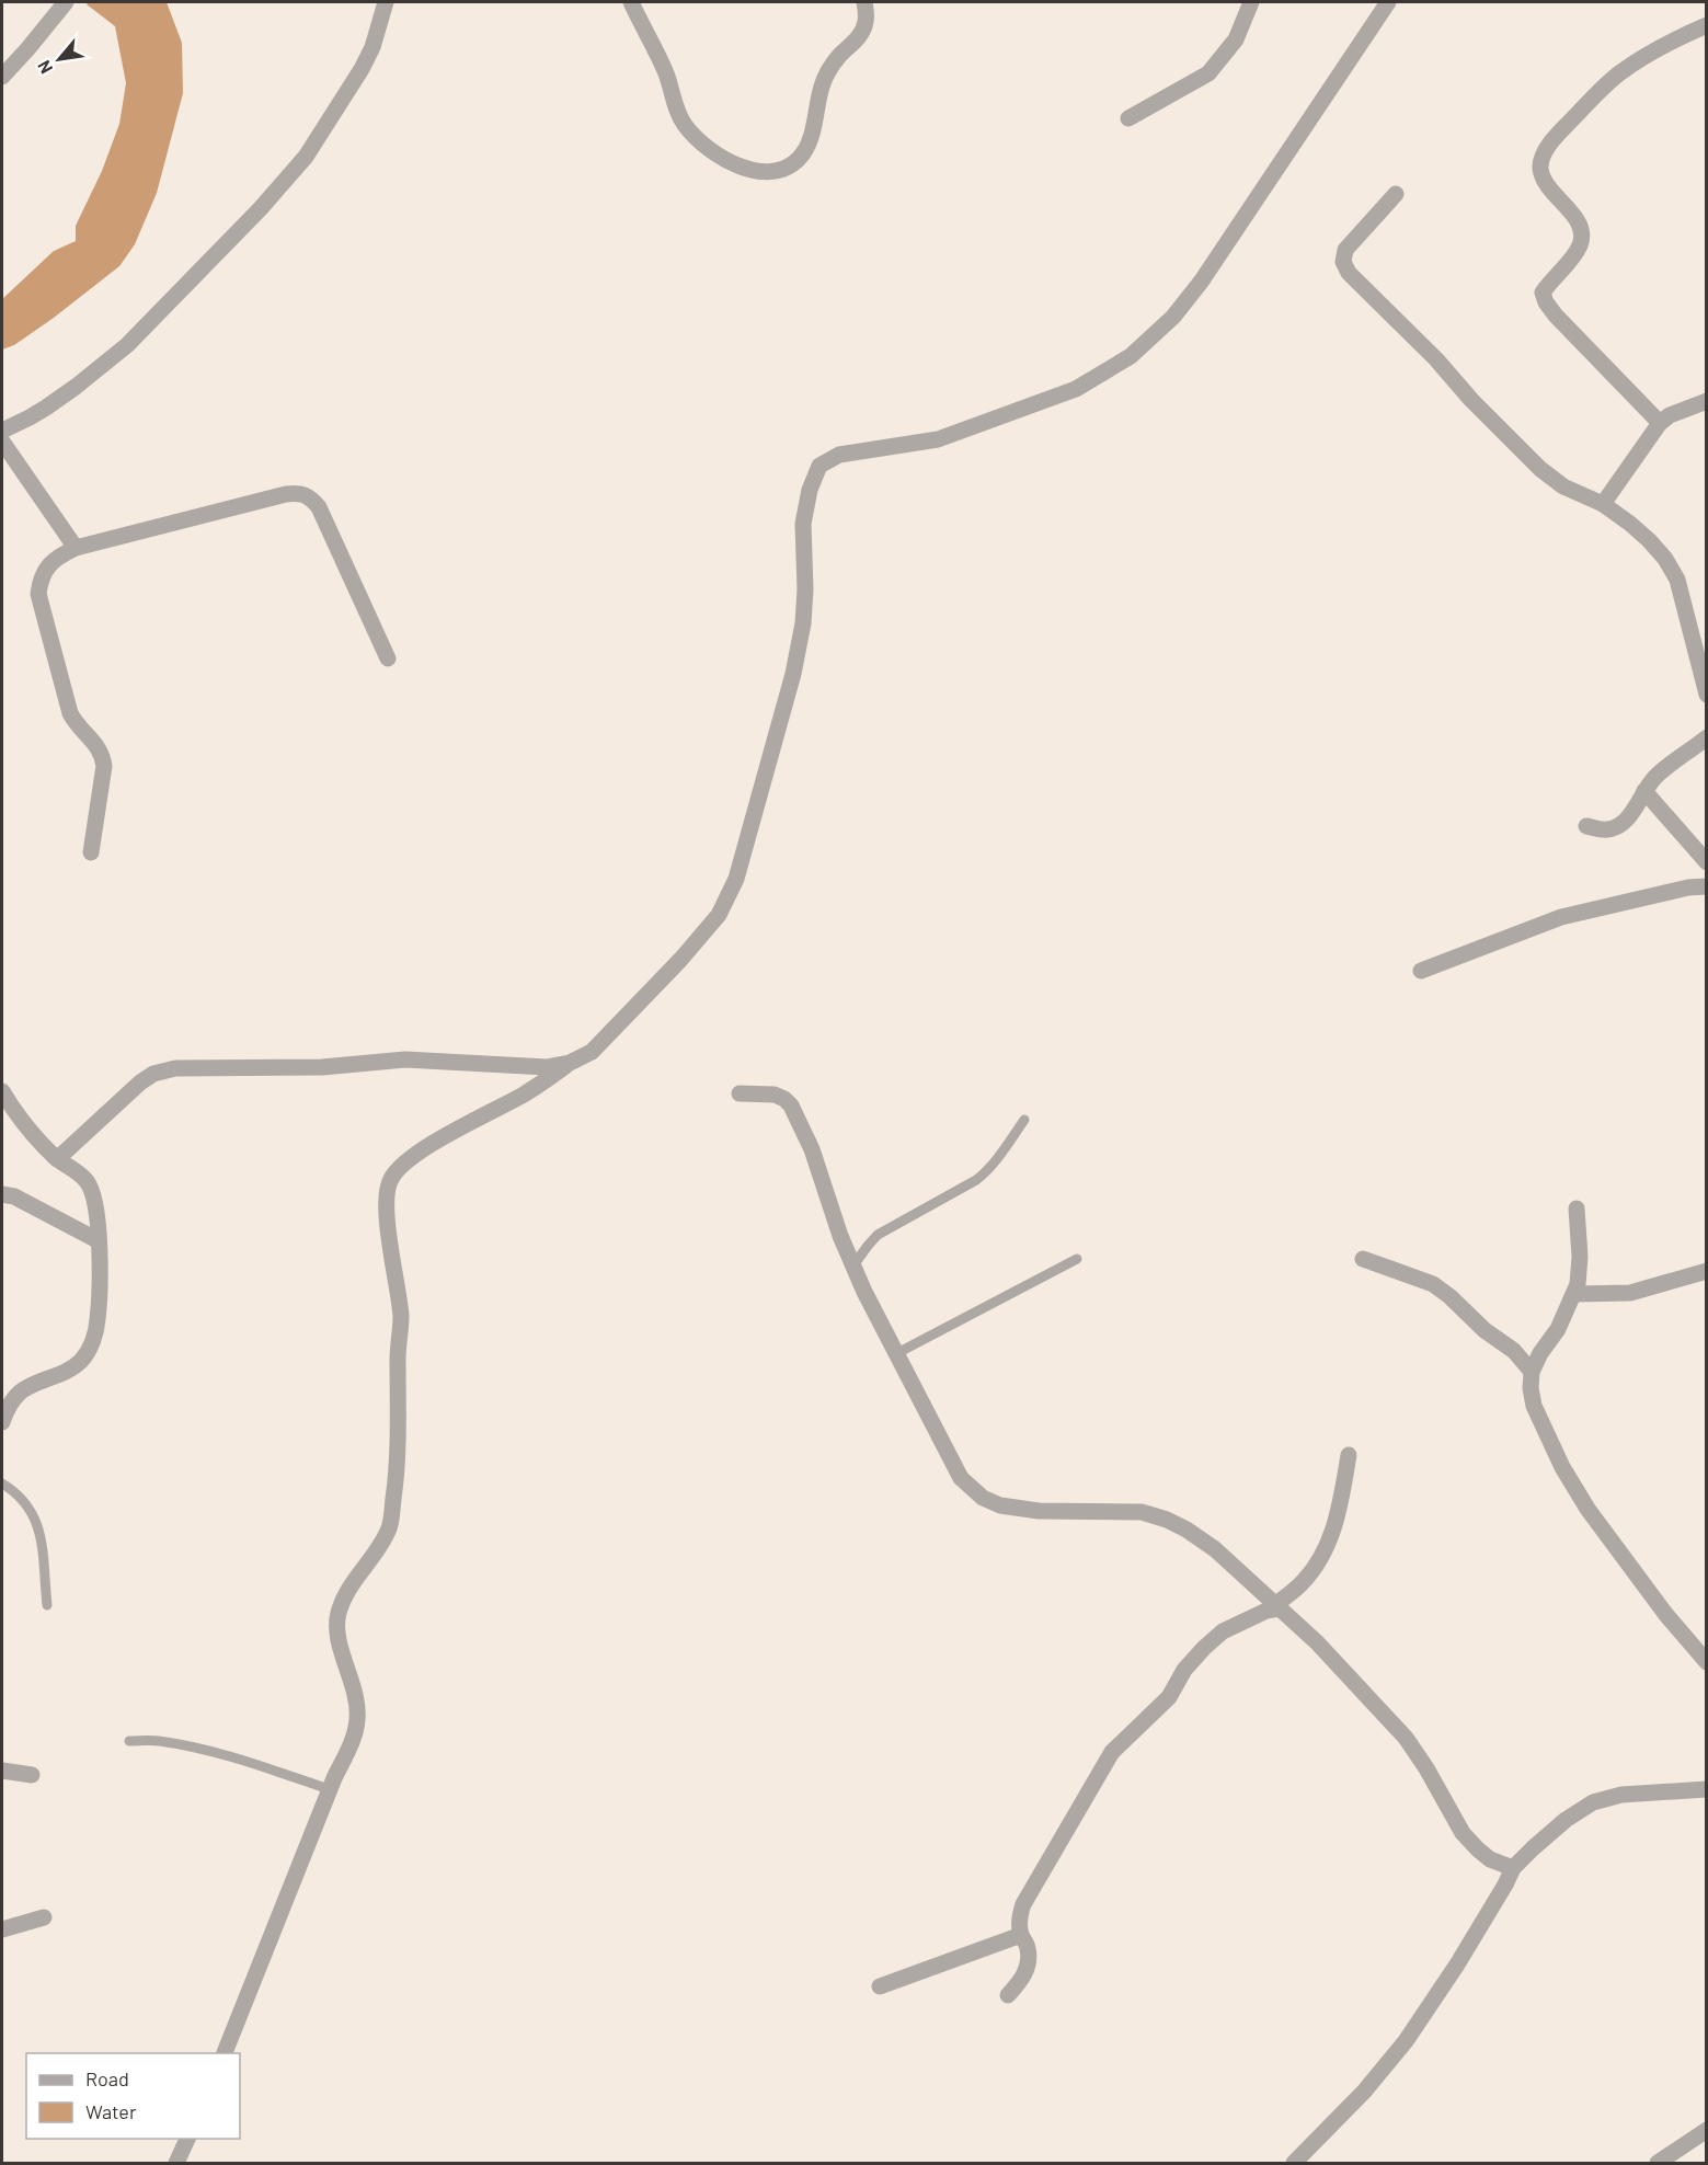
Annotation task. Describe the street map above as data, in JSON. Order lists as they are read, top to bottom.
{
  "legend": ["Road", "Water"],
  "north": "bottom left"
}
